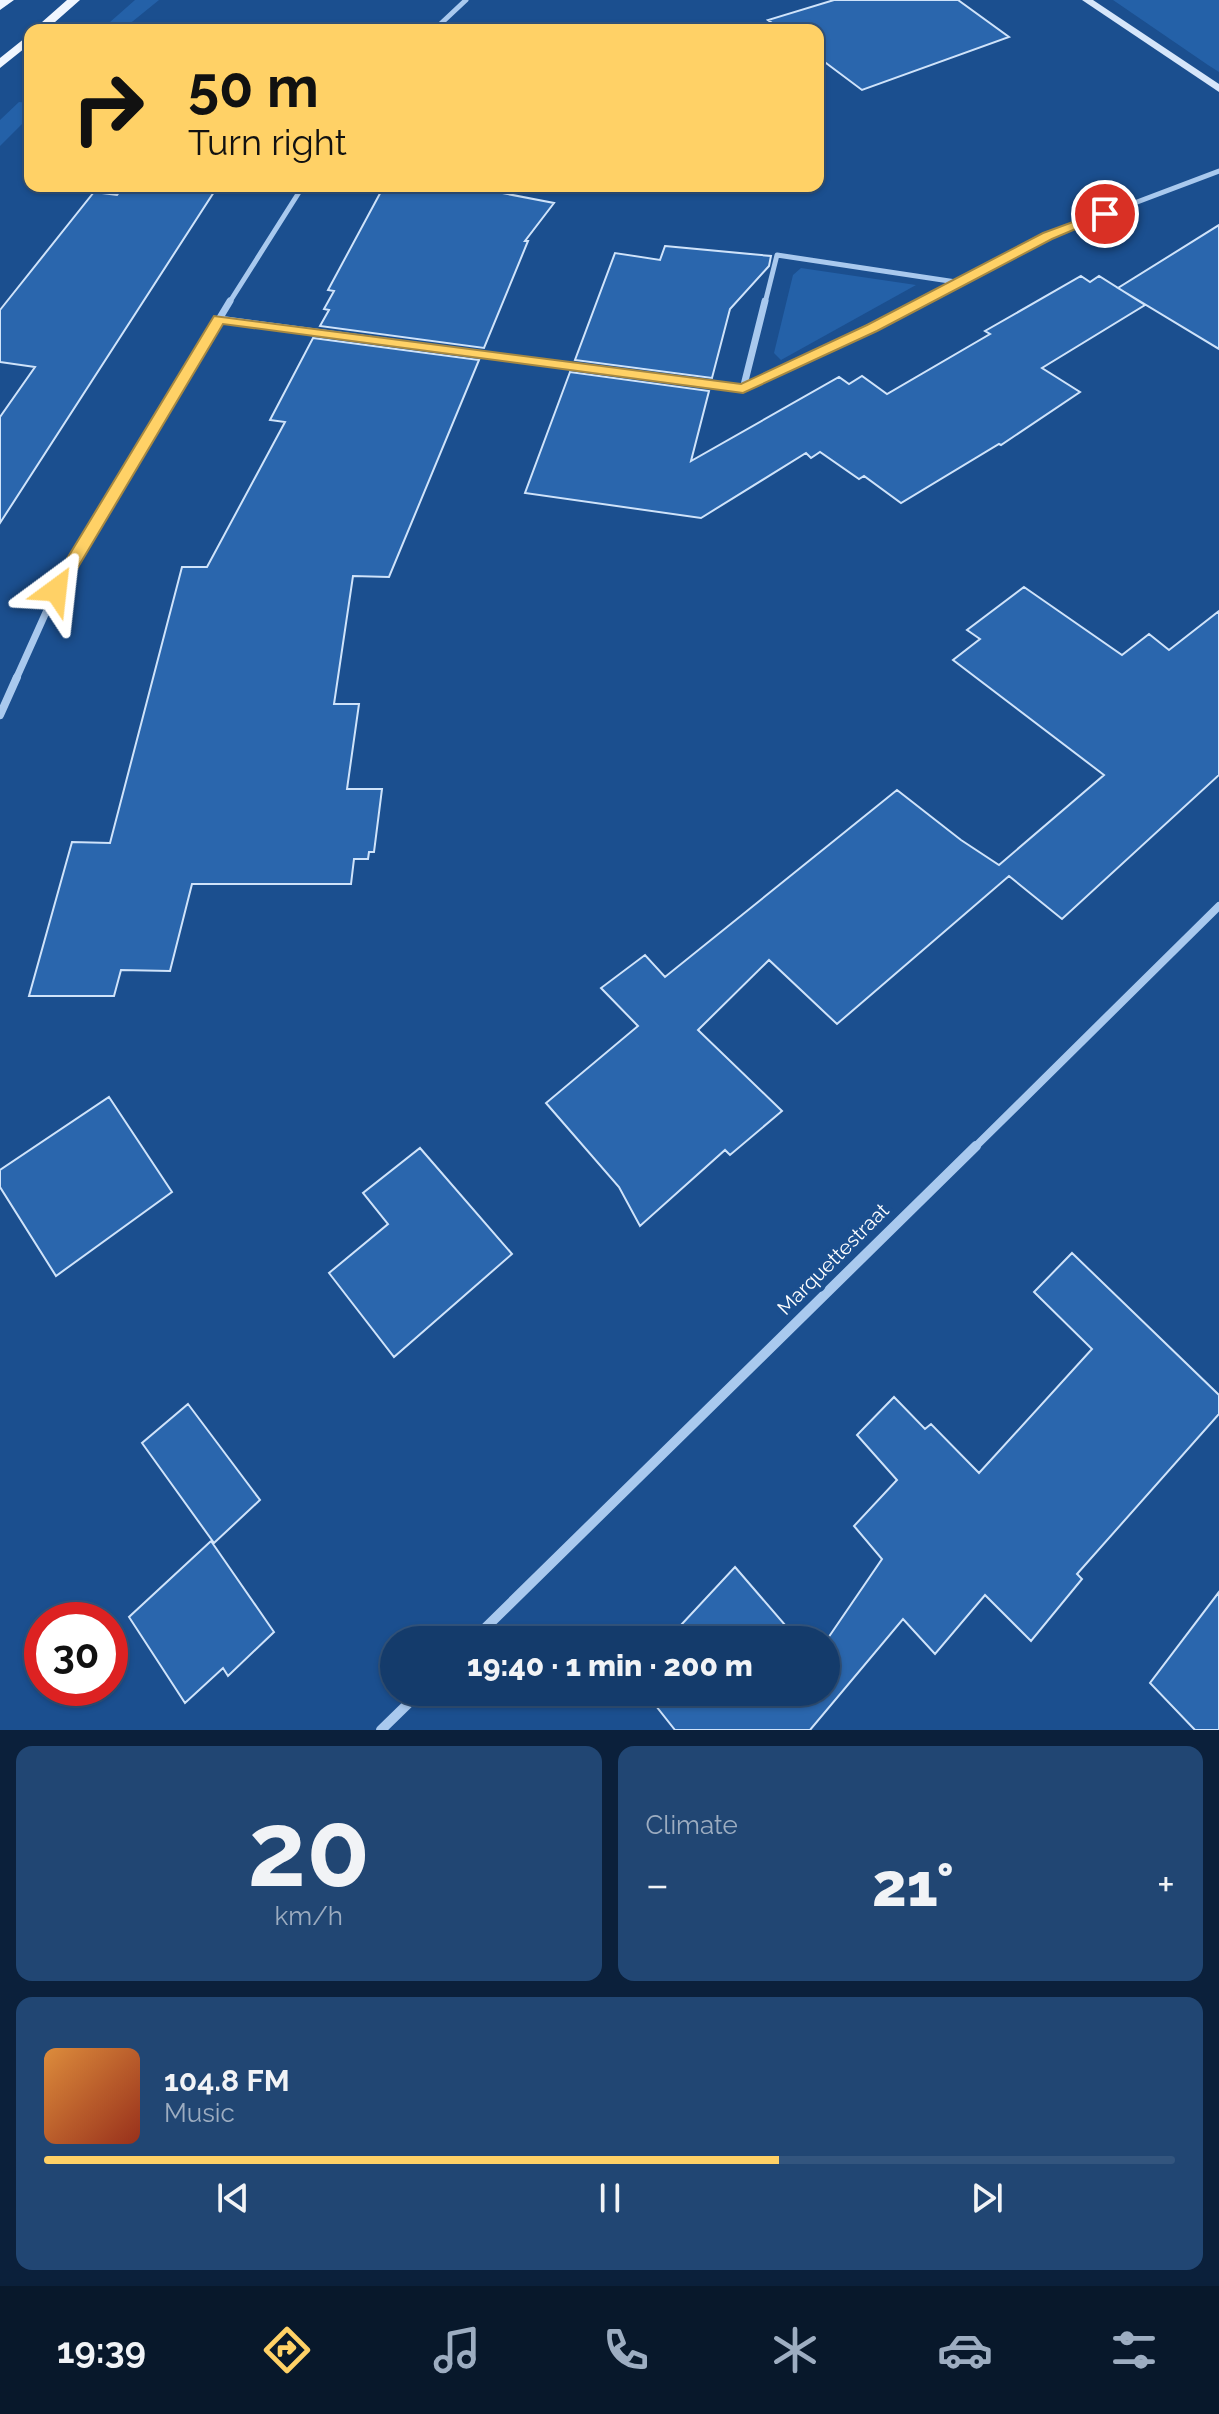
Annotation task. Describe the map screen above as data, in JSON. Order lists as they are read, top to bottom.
{
  "streets": {
    "street": ["Marquettestraat"]
  },
  "page": {
    "turn": ["50 m", "Turn right"],
    "limit": "30",
    "trip": "19:40 · 1 min · 200 m",
    "tile": [
      ["20", "km/h"],
      "Climate"
    ],
    "heat": ["−", "21°", "+"],
    "song": ["104.8 FM", "Music"],
    "tabs": "19:39"
  }
}
